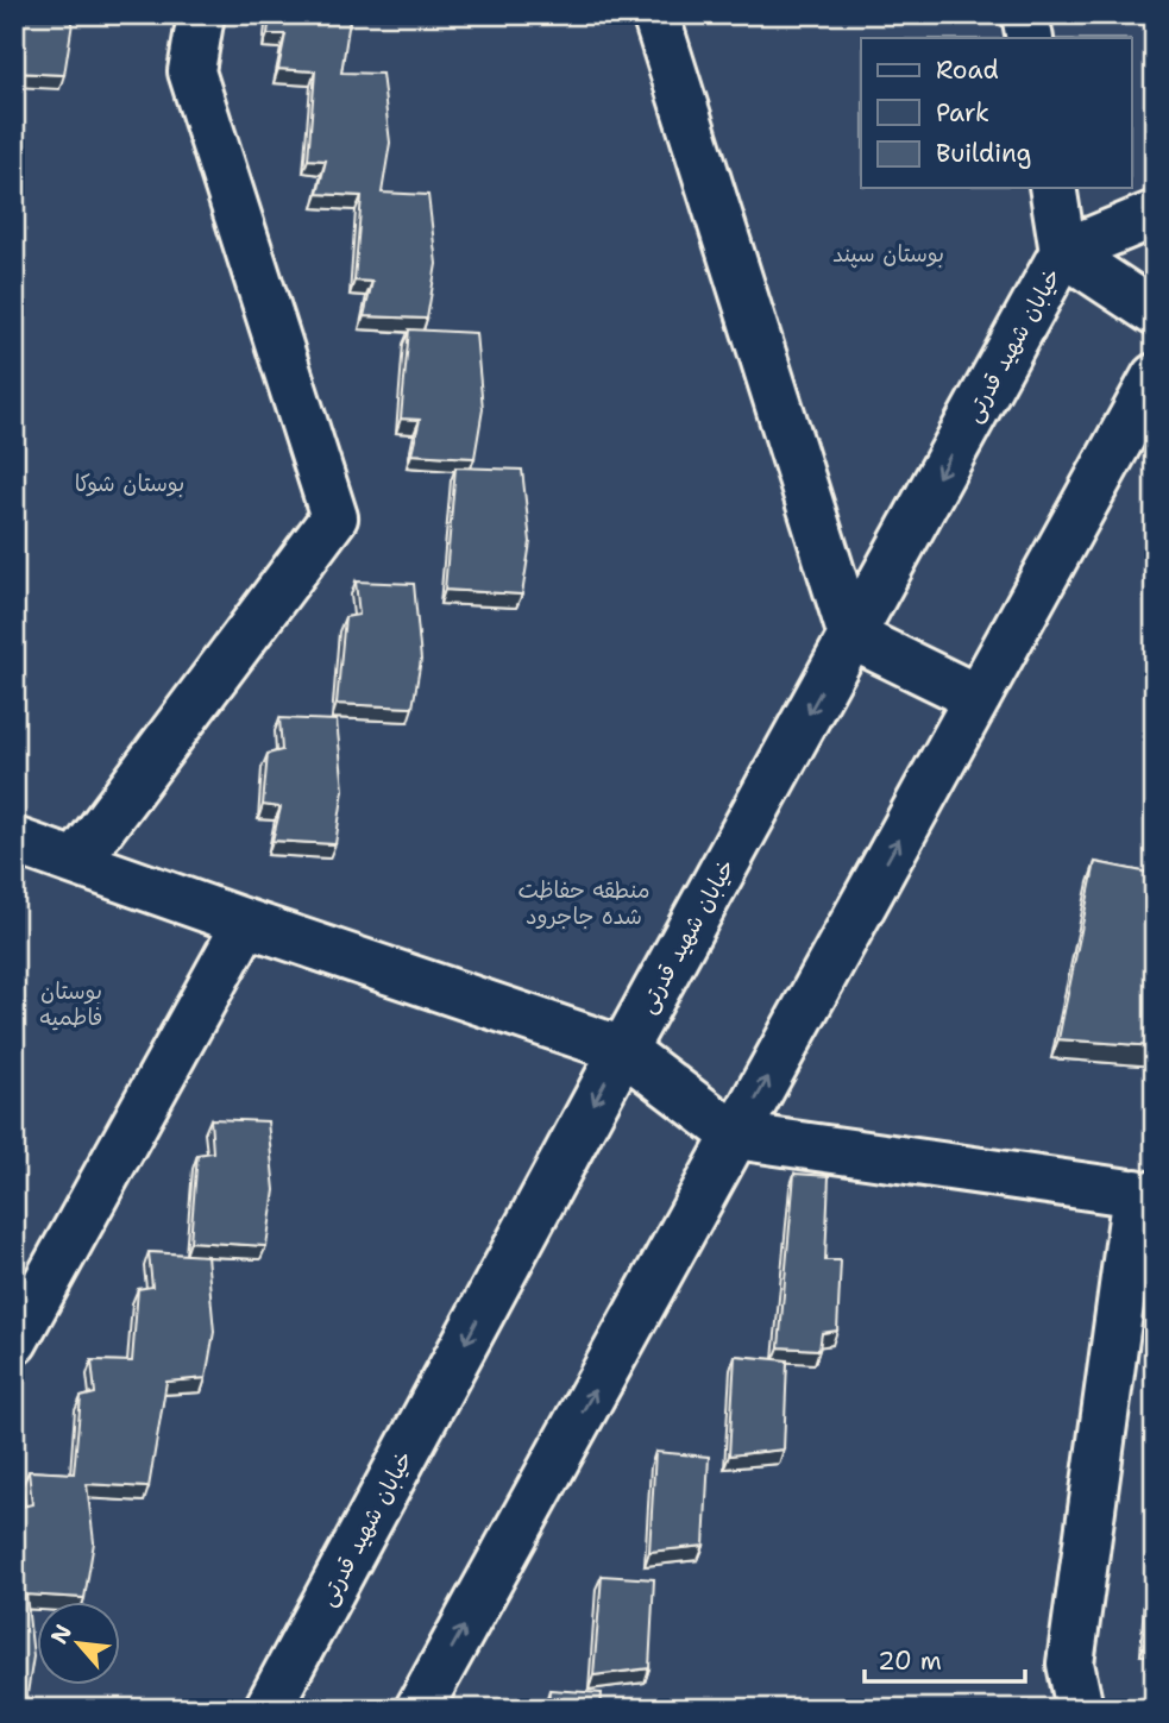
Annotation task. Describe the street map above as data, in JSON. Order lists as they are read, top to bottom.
{
  "streets": {
    "street": ["خیابان شهید قدرتی"]
  },
  "parks": [
    "بوستان سپند",
    "بوستان شوکا",
    "منطقه حفاظت شده جاجرود",
    "بوستان فاطمیه"
  ],
  "legend": ["Road", "Park", "Building"],
  "scale_bar": "20 m",
  "north": "top left"
}
